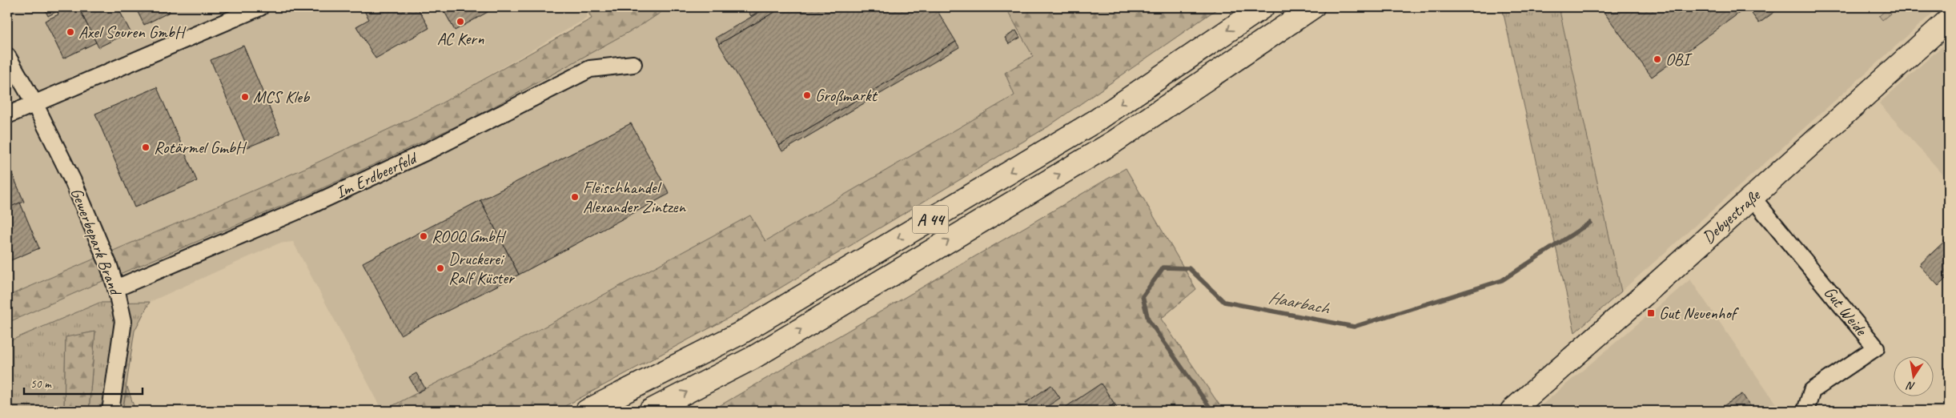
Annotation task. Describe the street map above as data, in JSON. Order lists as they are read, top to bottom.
{
  "streets": {
    "main road": ["Debyestraße", "A 44"],
    "street": ["Im Erdbeerfeld", "Gewerbepark Brand", "Gut Weide"]
  },
  "crossings": [
    ["Im Erdbeerfeld", "Gewerbepark Brand"],
    ["Debyestraße", "Gut Weide"]
  ],
  "water": ["Haarbach"],
  "places": {
    "other": [
      "AC Kern",
      "Axel Souren GmbH",
      "OBI",
      "Großmarkt",
      "MCS Kleb",
      "Rotärmel GmbH",
      "Fleischhandel Alexander Zintzen",
      "ROOQ GmbH",
      "Druckerei Ralf Küster"
    ],
    "transit": ["Gut Neuenhof"]
  },
  "scale_bar": "50 m",
  "north": "bottom"
}
